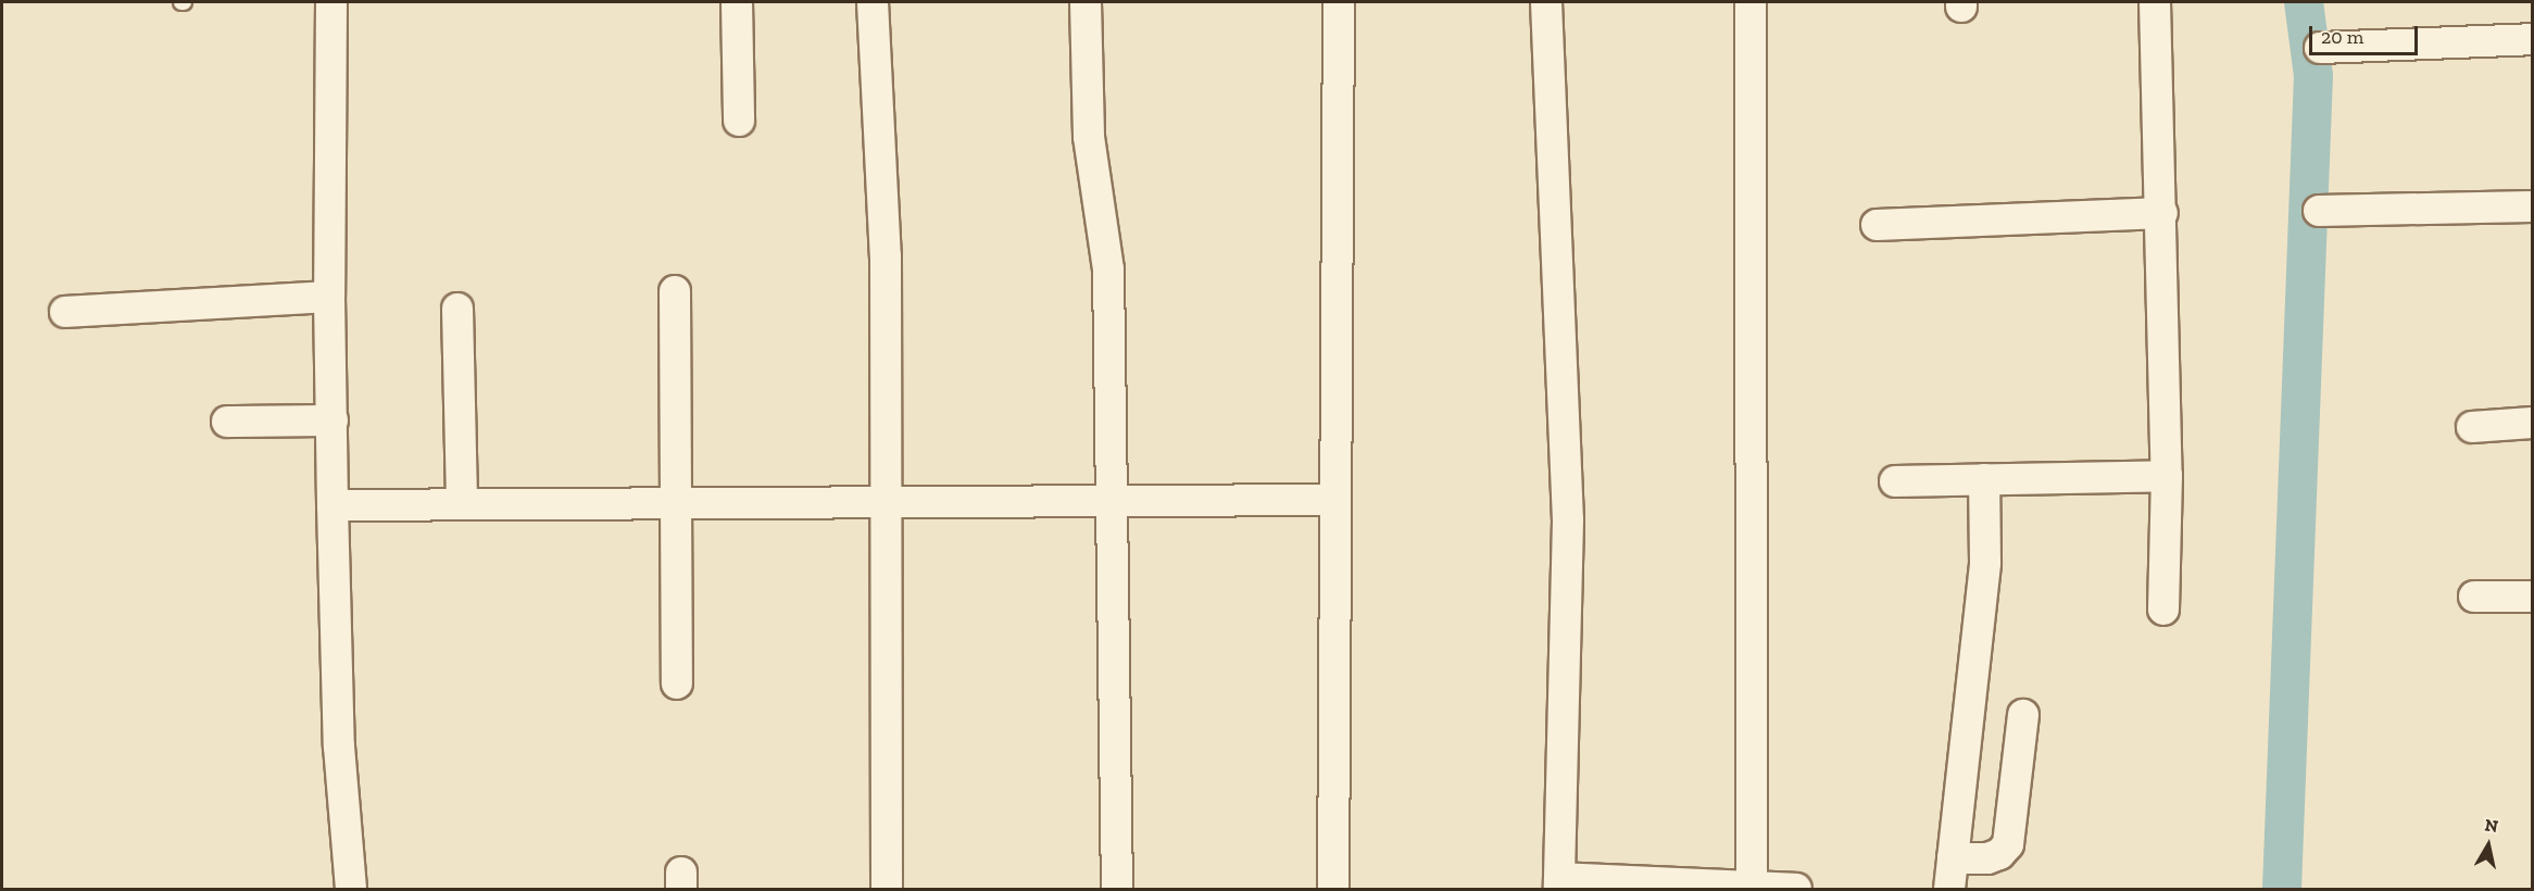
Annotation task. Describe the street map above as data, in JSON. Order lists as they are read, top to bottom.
{
  "scale_bar": "20 m",
  "north": "top"
}
